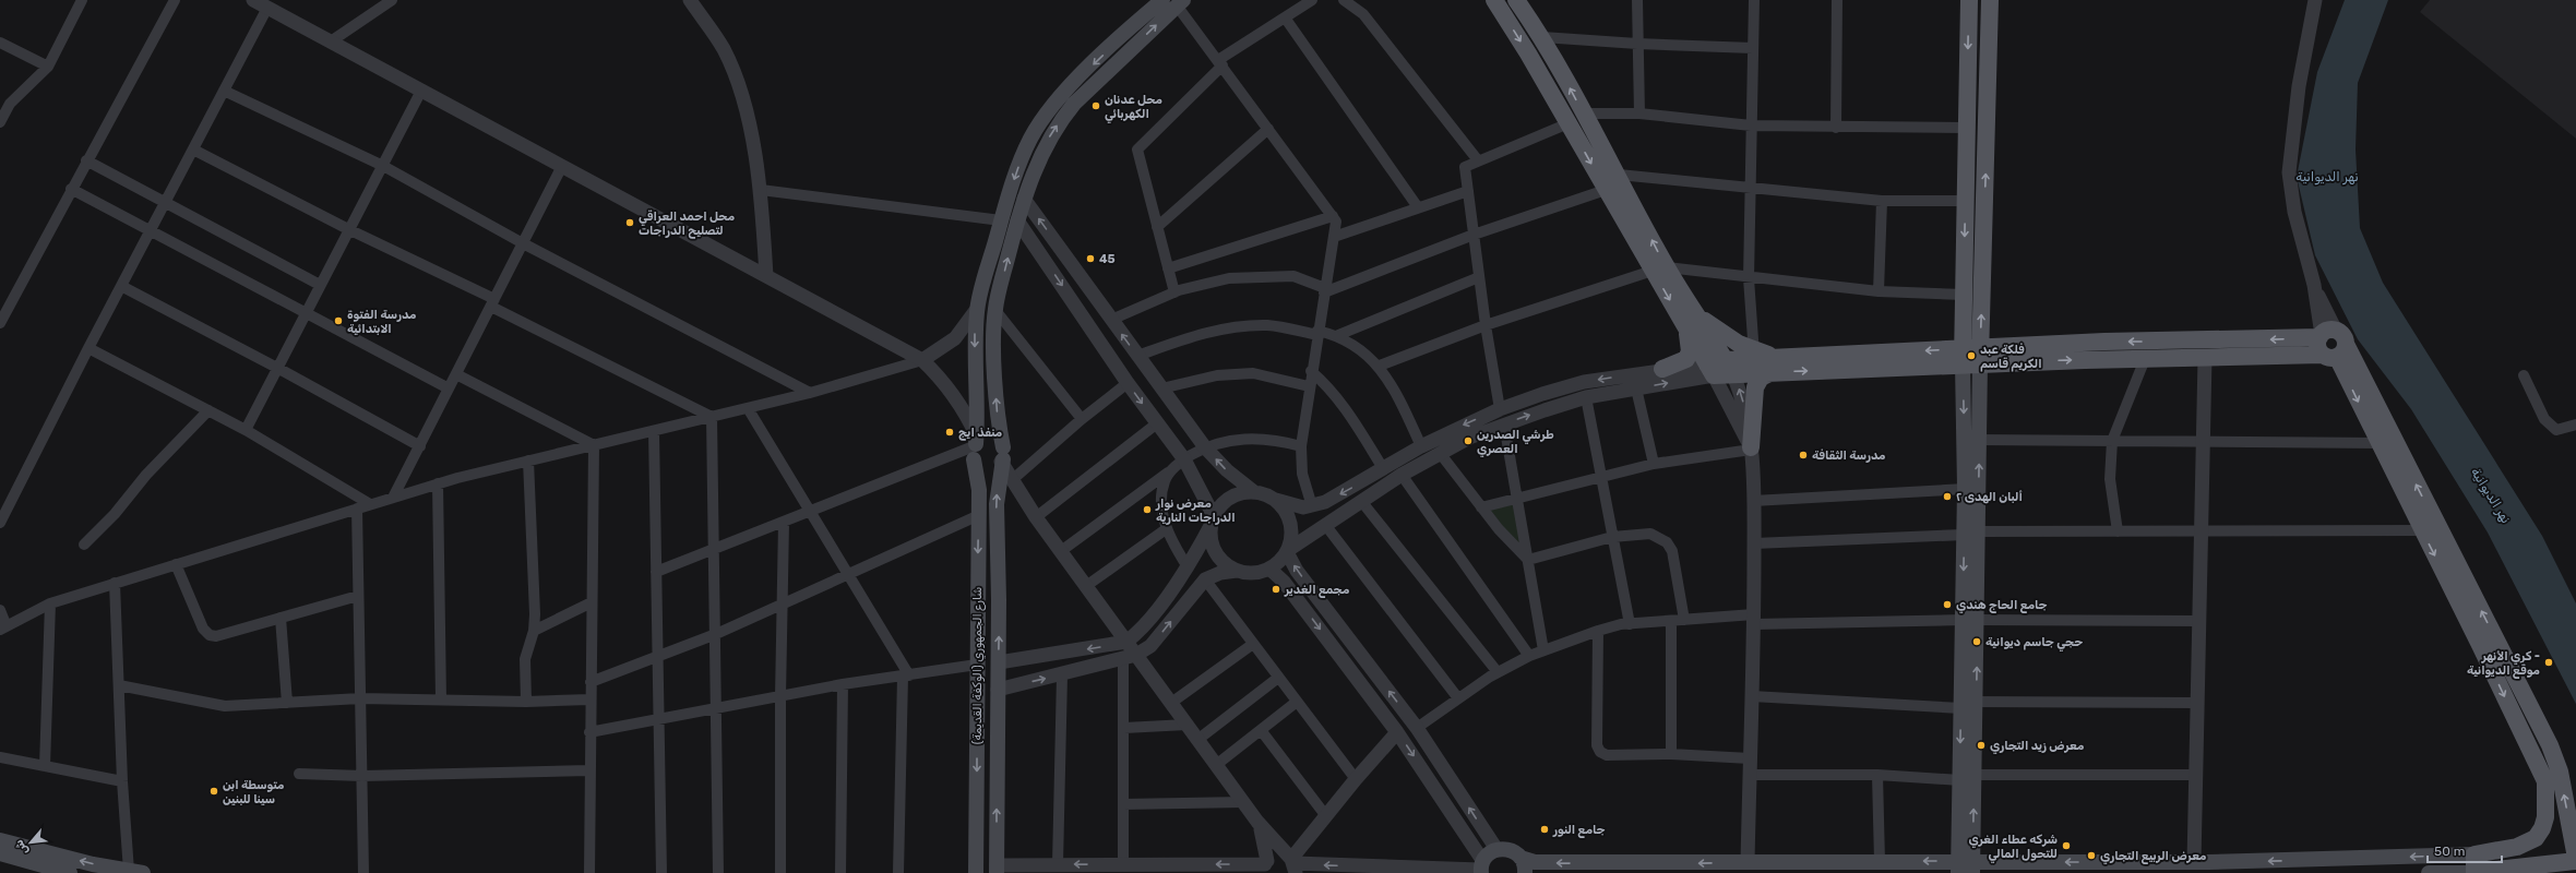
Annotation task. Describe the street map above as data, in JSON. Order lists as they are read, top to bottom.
{
  "streets": {
    "main road": ["شارع الجمهوري (الوكفة القديمة)"]
  },
  "water": ["نهر الديوانية"],
  "places": [
    "محل عدنان الكهربائي",
    "محل احمد العراقي لتصليح الدراجات",
    "45",
    "مدرسة الفتوة الابتدائية",
    "فلكة عبد الكريم قاسم",
    "منفذ ايج",
    "طرشي الصدرين العصري",
    "مدرسة الثقافة",
    "ألبان الهدى ٢",
    "معرض نوار الدراجات النارية",
    "مجمع الغدير",
    "جامع الحاج هندي",
    "حجي جاسم ديوانية",
    "كري الأنهر - موقع الديوانية",
    "معرض زيد التجاري",
    "متوسطة ابن سينا للبنين",
    "جامع النور",
    "شركه عطاء الغري للتحول المالي",
    "معرض الربيع التجاري"
  ],
  "scale_bar": "50 m",
  "north": "bottom left"
}
